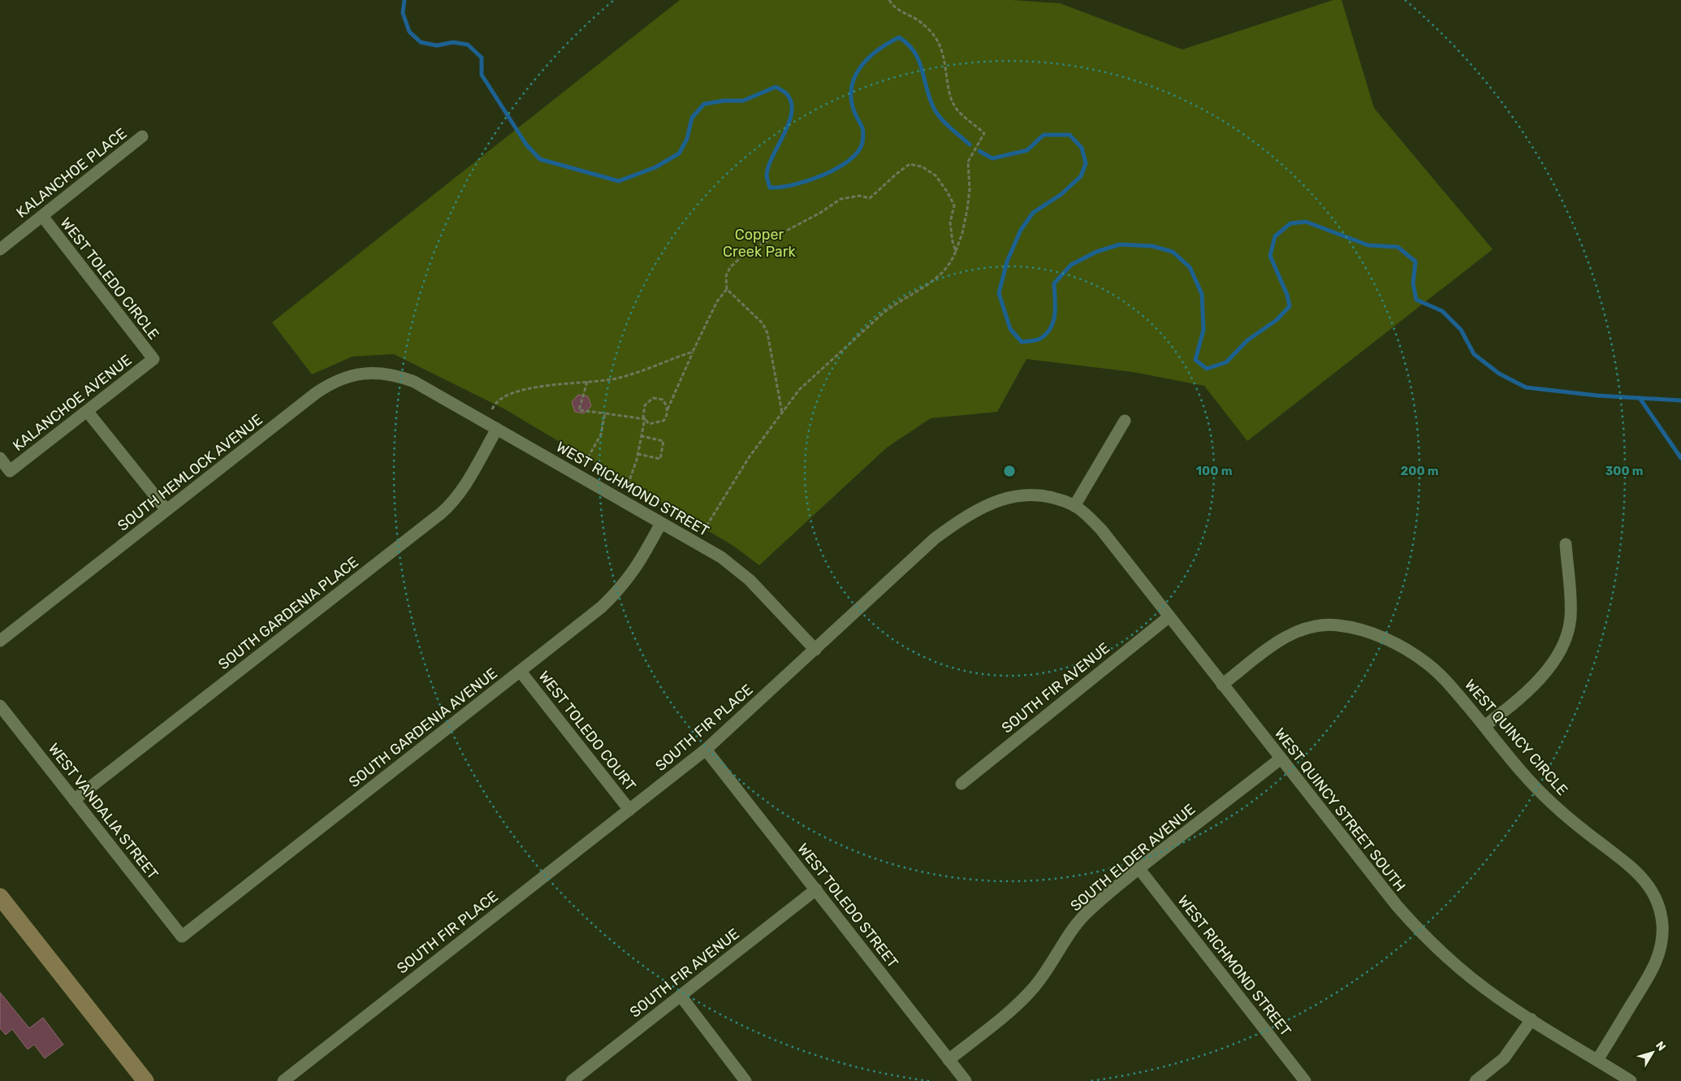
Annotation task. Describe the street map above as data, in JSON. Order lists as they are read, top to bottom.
{
  "streets": {
    "street": [
      "KALANCHOE PLACE",
      "WEST TOLEDO CIRCLE",
      "KALANCHOE AVENUE",
      "SOUTH HEMLOCK AVENUE",
      "WEST RICHMOND STREET",
      "SOUTH GARDENIA PLACE",
      "SOUTH FIR AVENUE",
      "SOUTH GARDENIA AVENUE",
      "SOUTH FIR PLACE",
      "WEST TOLEDO COURT",
      "WEST QUINCY CIRCLE",
      "WEST QUINCY STREET SOUTH",
      "WEST VANDALIA STREET",
      "SOUTH ELDER AVENUE",
      "WEST TOLEDO STREET"
    ]
  },
  "crossings": [
    ["KALANCHOE PLACE", "WEST TOLEDO CIRCLE"],
    ["WEST TOLEDO CIRCLE", "KALANCHOE AVENUE"],
    ["SOUTH HEMLOCK AVENUE", "WEST RICHMOND STREET"],
    ["WEST RICHMOND STREET", "SOUTH GARDENIA PLACE"],
    ["WEST RICHMOND STREET", "SOUTH GARDENIA AVENUE"],
    ["WEST RICHMOND STREET", "SOUTH FIR PLACE"],
    ["WEST RICHMOND STREET", "SOUTH ELDER AVENUE"],
    ["SOUTH GARDENIA PLACE", "WEST VANDALIA STREET"],
    ["SOUTH FIR AVENUE", "WEST QUINCY STREET SOUTH"],
    ["SOUTH FIR AVENUE", "WEST TOLEDO STREET"],
    ["SOUTH GARDENIA AVENUE", "WEST TOLEDO COURT"],
    ["SOUTH GARDENIA AVENUE", "WEST VANDALIA STREET"],
    ["SOUTH FIR PLACE", "WEST TOLEDO COURT"],
    ["SOUTH FIR PLACE", "WEST QUINCY STREET SOUTH"],
    ["SOUTH FIR PLACE", "WEST TOLEDO STREET"],
    ["WEST QUINCY CIRCLE", "WEST QUINCY STREET SOUTH"],
    ["WEST QUINCY STREET SOUTH", "SOUTH ELDER AVENUE"],
    ["SOUTH ELDER AVENUE", "WEST TOLEDO STREET"]
  ],
  "parks": ["Copper Creek Park"],
  "north": "top right",
  "rings": ["100 m", "200 m", "300 m"]
}
